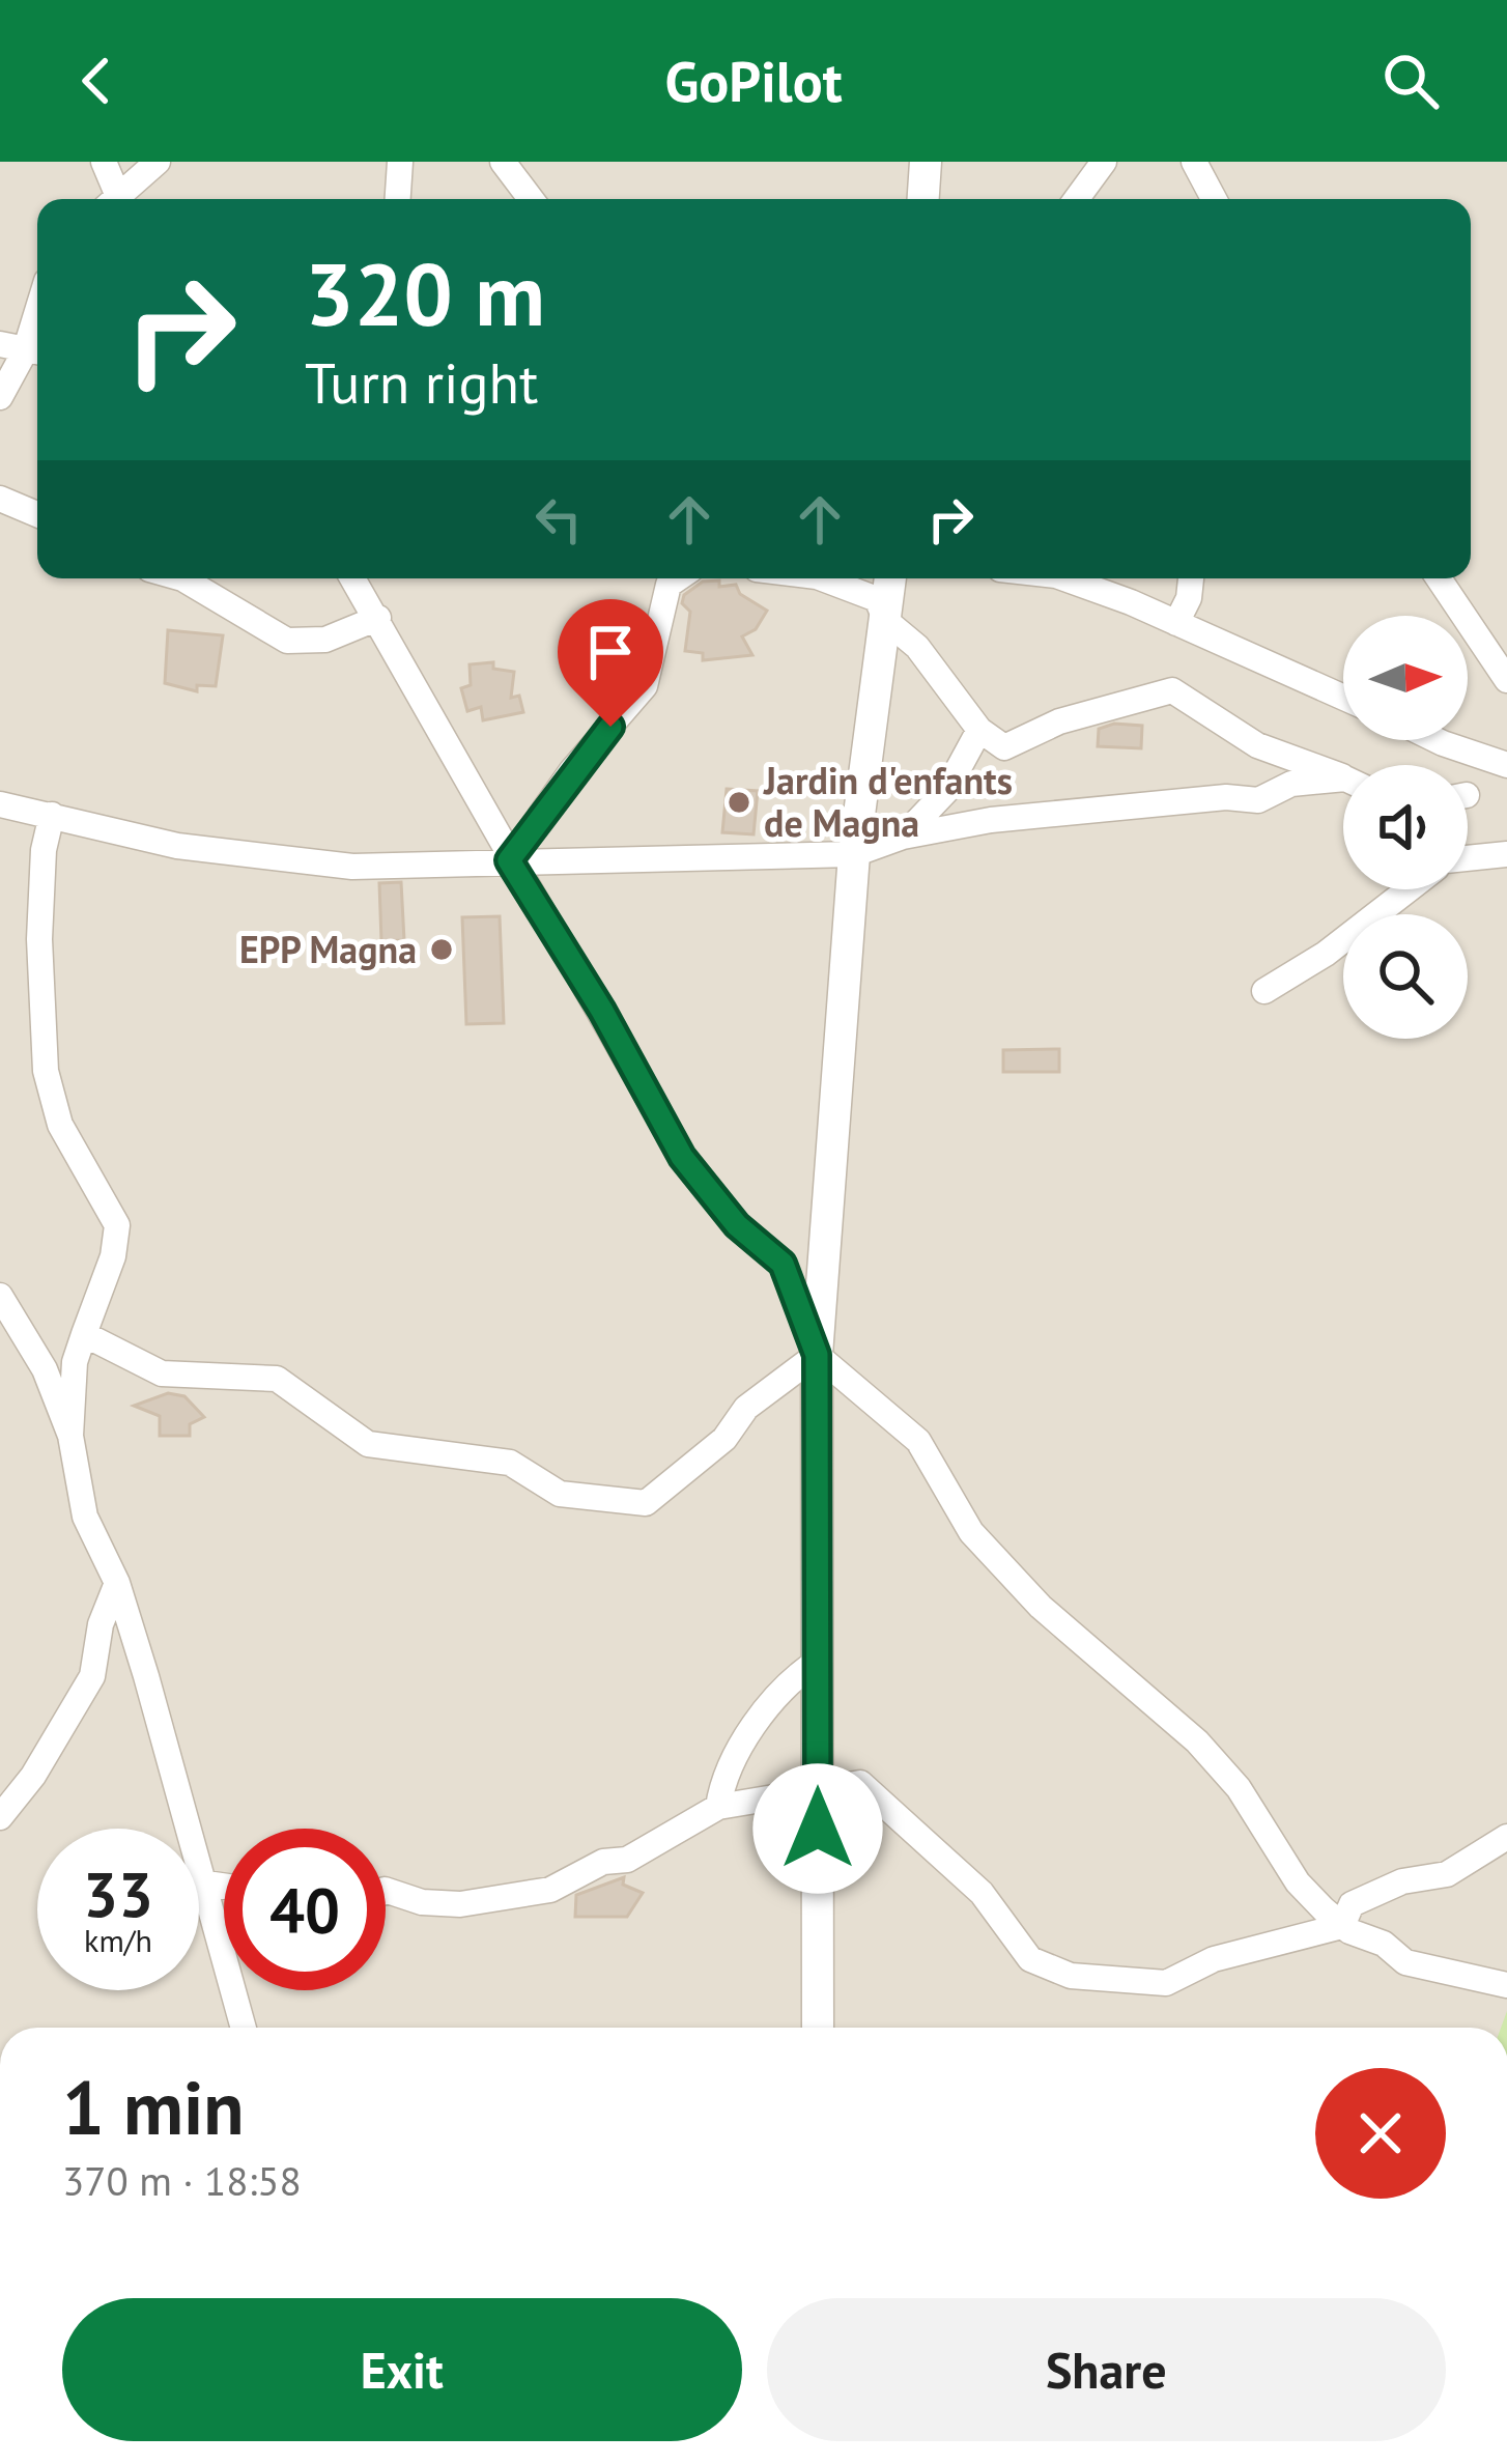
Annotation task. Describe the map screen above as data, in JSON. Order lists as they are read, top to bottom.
{
  "places": ["Jardin d'enfants de Magna", "EPP Magna"],
  "north": "right",
  "page": {
    "header": "GoPilot",
    "turn": ["320 m", "Turn right"],
    "speed": "33 km/h",
    "limit": "40",
    "heading": ["1 min", "370 m · 18:58"],
    "buttons": ["Exit", "Share"]
  }
}
